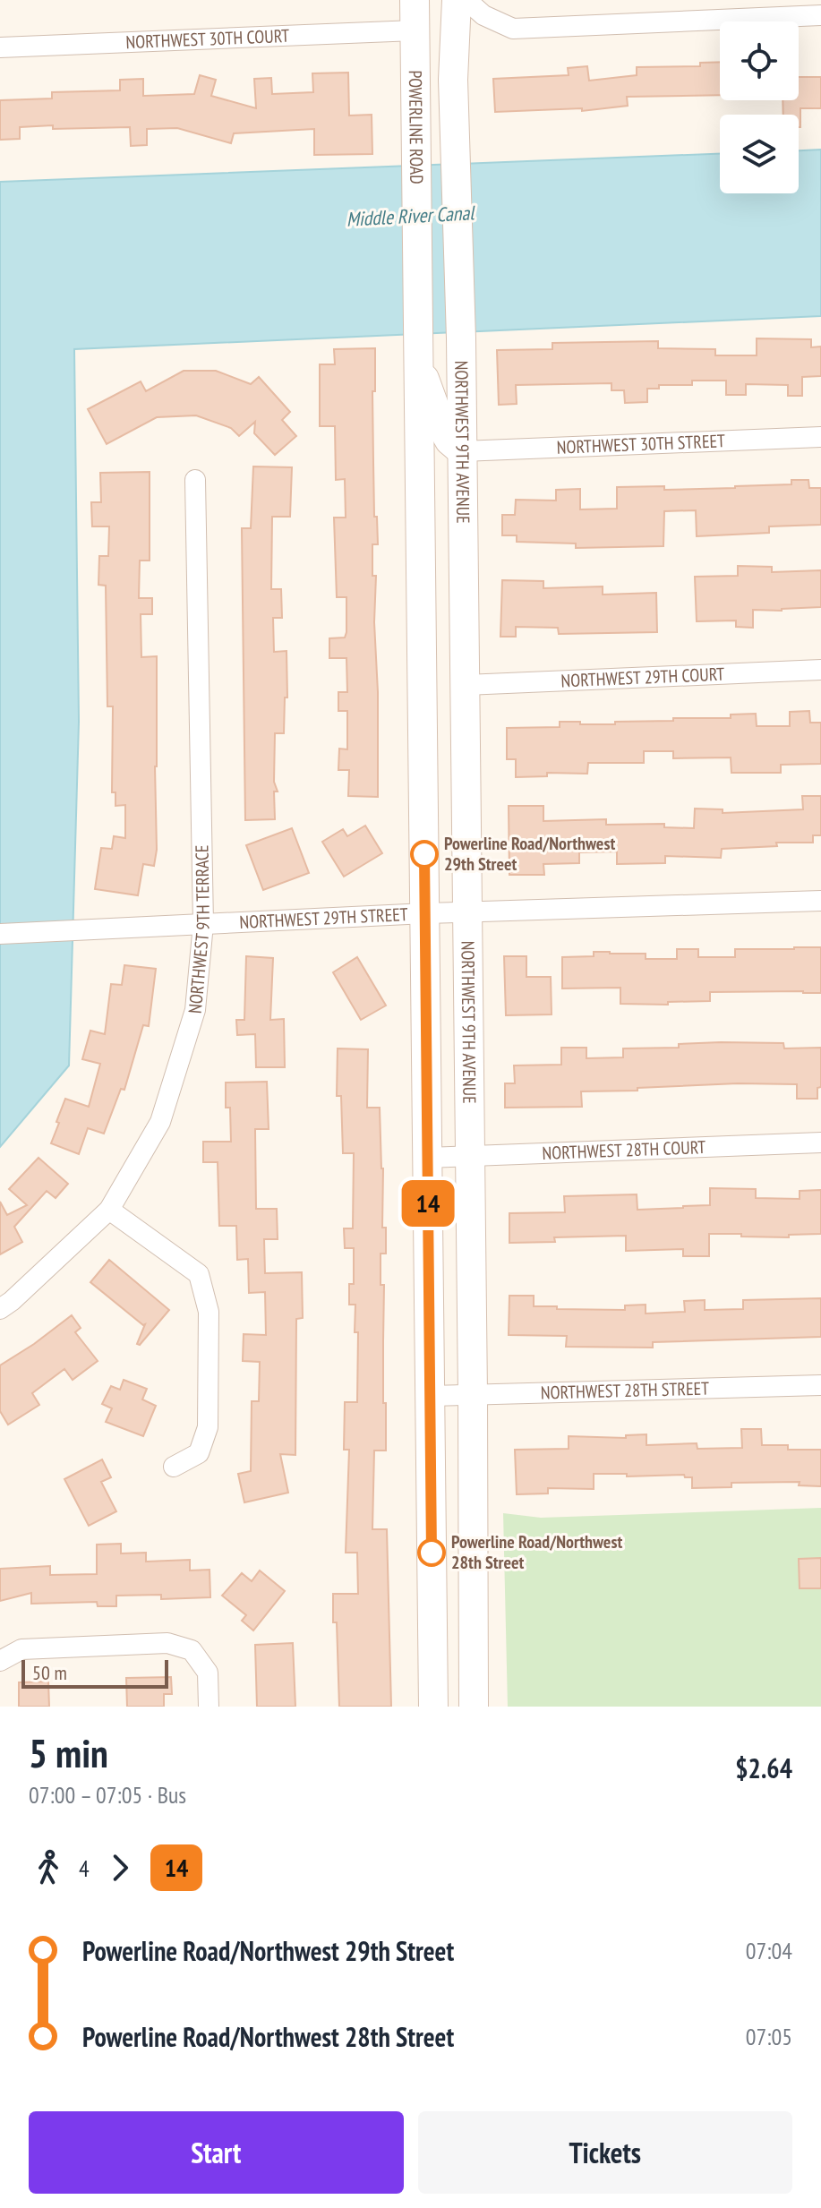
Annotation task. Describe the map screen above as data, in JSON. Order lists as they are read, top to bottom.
{
  "streets": {
    "main road": ["POWERLINE ROAD", "NORTHWEST 9TH AVENUE"],
    "street": [
      "NORTHWEST 30TH COURT",
      "NORTHWEST 30TH STREET",
      "NORTHWEST 29TH COURT",
      "NORTHWEST 29TH STREET",
      "NORTHWEST 9TH TERRACE",
      "NORTHWEST 28TH COURT",
      "NORTHWEST 28TH STREET"
    ]
  },
  "crossings": [
    ["NORTHWEST 30TH COURT", "POWERLINE ROAD"],
    ["NORTHWEST 9TH AVENUE", "NORTHWEST 30TH STREET"],
    ["NORTHWEST 9TH AVENUE", "NORTHWEST 29TH COURT"],
    ["NORTHWEST 9TH AVENUE", "NORTHWEST 29TH STREET"],
    ["NORTHWEST 9TH AVENUE", "NORTHWEST 28TH COURT"],
    ["NORTHWEST 9TH AVENUE", "NORTHWEST 28TH STREET"],
    ["NORTHWEST 29TH STREET", "NORTHWEST 9TH TERRACE"]
  ],
  "water": ["Middle River Canal"],
  "places": ["Powerline Road/Northwest 29th Street", "Powerline Road/Northwest 28th Street"],
  "lines": ["bus line 14"],
  "scale_bar": "50 m",
  "page": {
    "on_map": "14",
    "scale": "50 m",
    "heading": ["5 min", "07:00 – 07:05 · Bus", "$2.64"],
    "legs": ["4", "14"],
    "list": [
      {
        "name": "Powerline Road/Northwest 29th Street",
        "value": "07:04"
      },
      {
        "name": "Powerline Road/Northwest 28th Street",
        "value": "07:05"
      }
    ],
    "buttons": ["Start", "Tickets"]
  }
}
